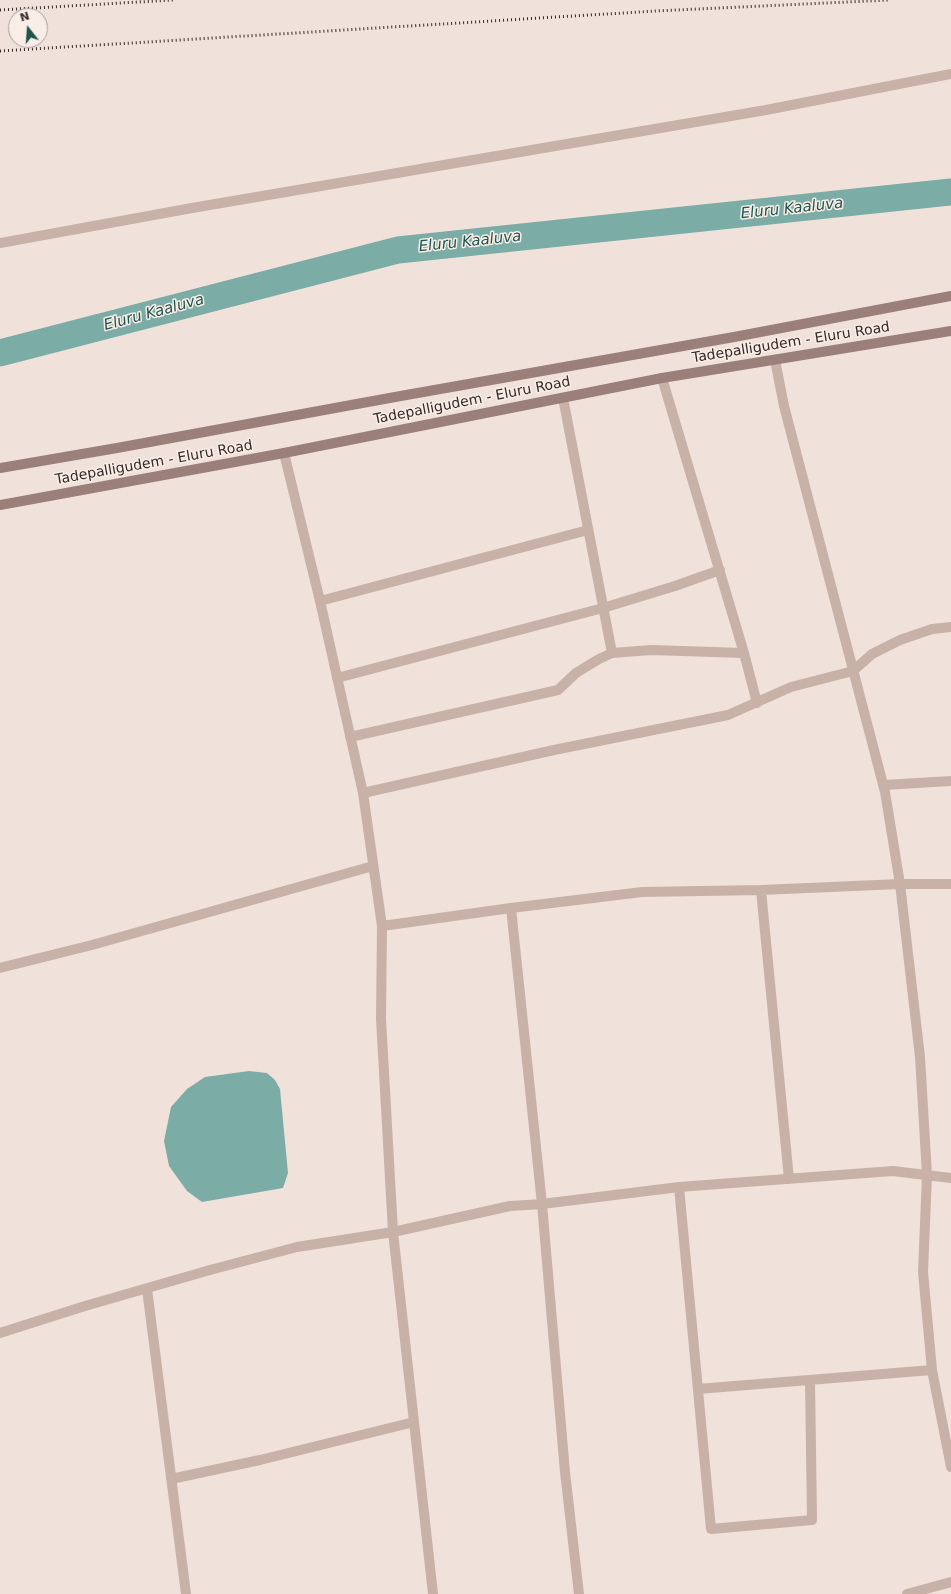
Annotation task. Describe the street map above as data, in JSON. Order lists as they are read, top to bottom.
{
  "streets": {
    "main road": ["Tadepalligudem - Eluru Road"]
  },
  "water": ["Eluru Kaaluva"],
  "north": "top"
}
